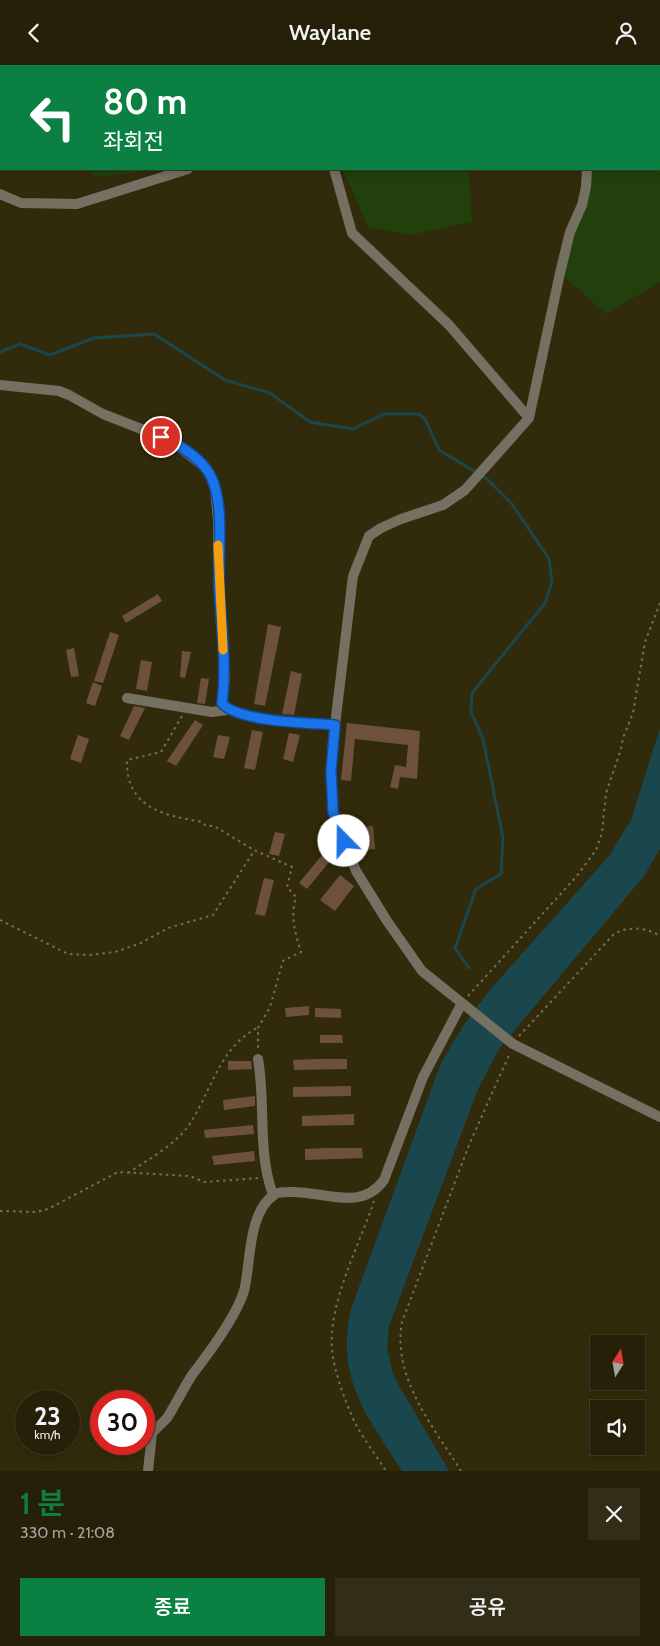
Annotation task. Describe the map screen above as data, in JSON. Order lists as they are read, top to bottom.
{
  "north": "top",
  "page": {
    "header": "Waylane",
    "turn": ["80 m", "좌회전"],
    "speed": "23 km/h",
    "limit": "30",
    "heading": ["1 분", "330 m · 21:08"],
    "buttons": ["종료", "공유"]
  }
}
